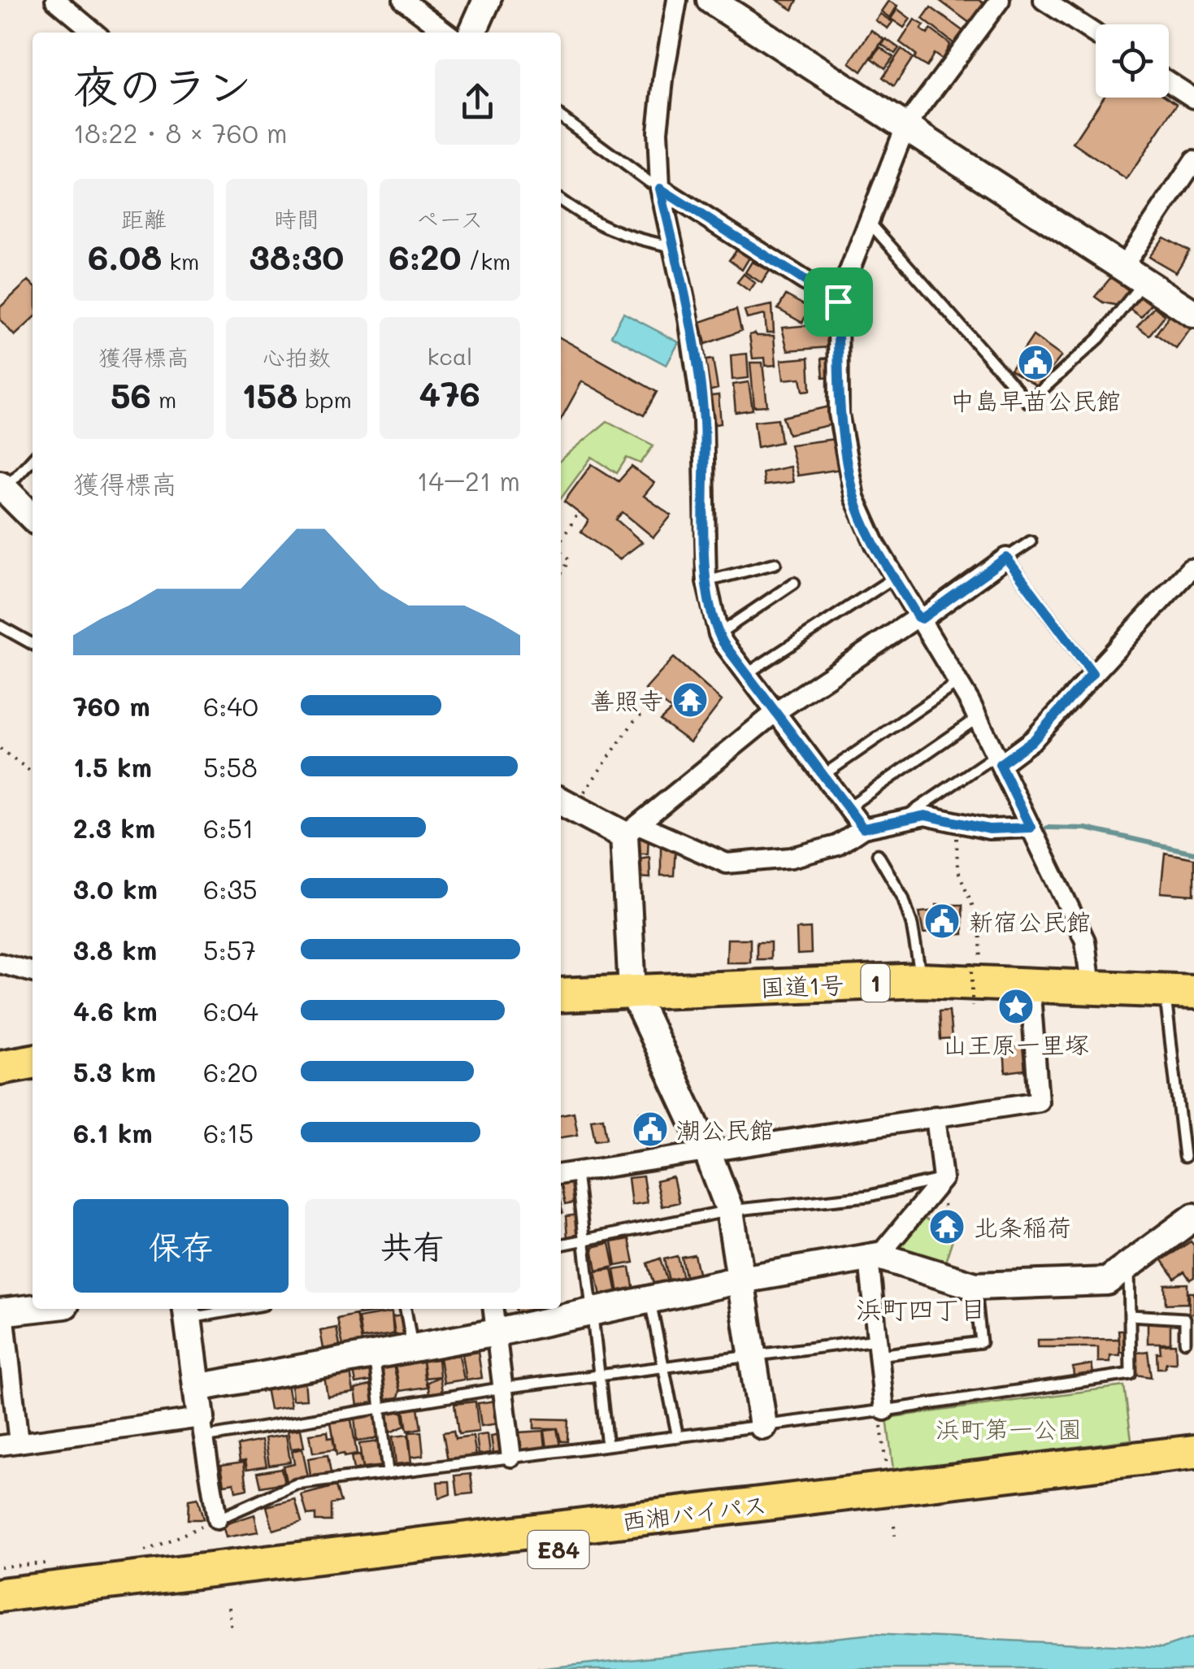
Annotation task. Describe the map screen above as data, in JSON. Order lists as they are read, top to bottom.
{
  "streets": {
    "highway": [
      "1",
      "国道1号",
      "西湘バイパス",
      "E84"
    ]
  },
  "districts": ["浜町四丁目"],
  "parks": ["浜町第一公園"],
  "places": {
    "public building": ["中島早苗公民館", "新宿公民館", "潮公民館"],
    "temple": ["善照寺", "北条稲荷"],
    "place": ["山王原一里塚"]
  },
  "page": {
    "heading": ["夜のラン", "18:22 · 8 × 760 m"],
    "stats": [
      ["距離", "6.08 km"],
      ["時間", "38:30"],
      ["ペース", "6:20 /km"],
      ["獲得標高", "56 m"],
      ["心拍数", "158 bpm"],
      ["kcal", "476"]
    ],
    "chart": ["獲得標高", "14–21 m"],
    "list": [
      {
        "name": "760 m",
        "note": "6:40"
      },
      {
        "name": "1.5 km",
        "note": "5:58"
      },
      {
        "name": "2.3 km",
        "note": "6:51"
      },
      {
        "name": "3.0 km",
        "note": "6:35"
      },
      {
        "name": "3.8 km",
        "note": "5:57"
      },
      {
        "name": "4.6 km",
        "note": "6:04"
      },
      {
        "name": "5.3 km",
        "note": "6:20"
      },
      {
        "name": "6.1 km",
        "note": "6:15"
      }
    ],
    "buttons": ["保存", "共有"]
  }
}
